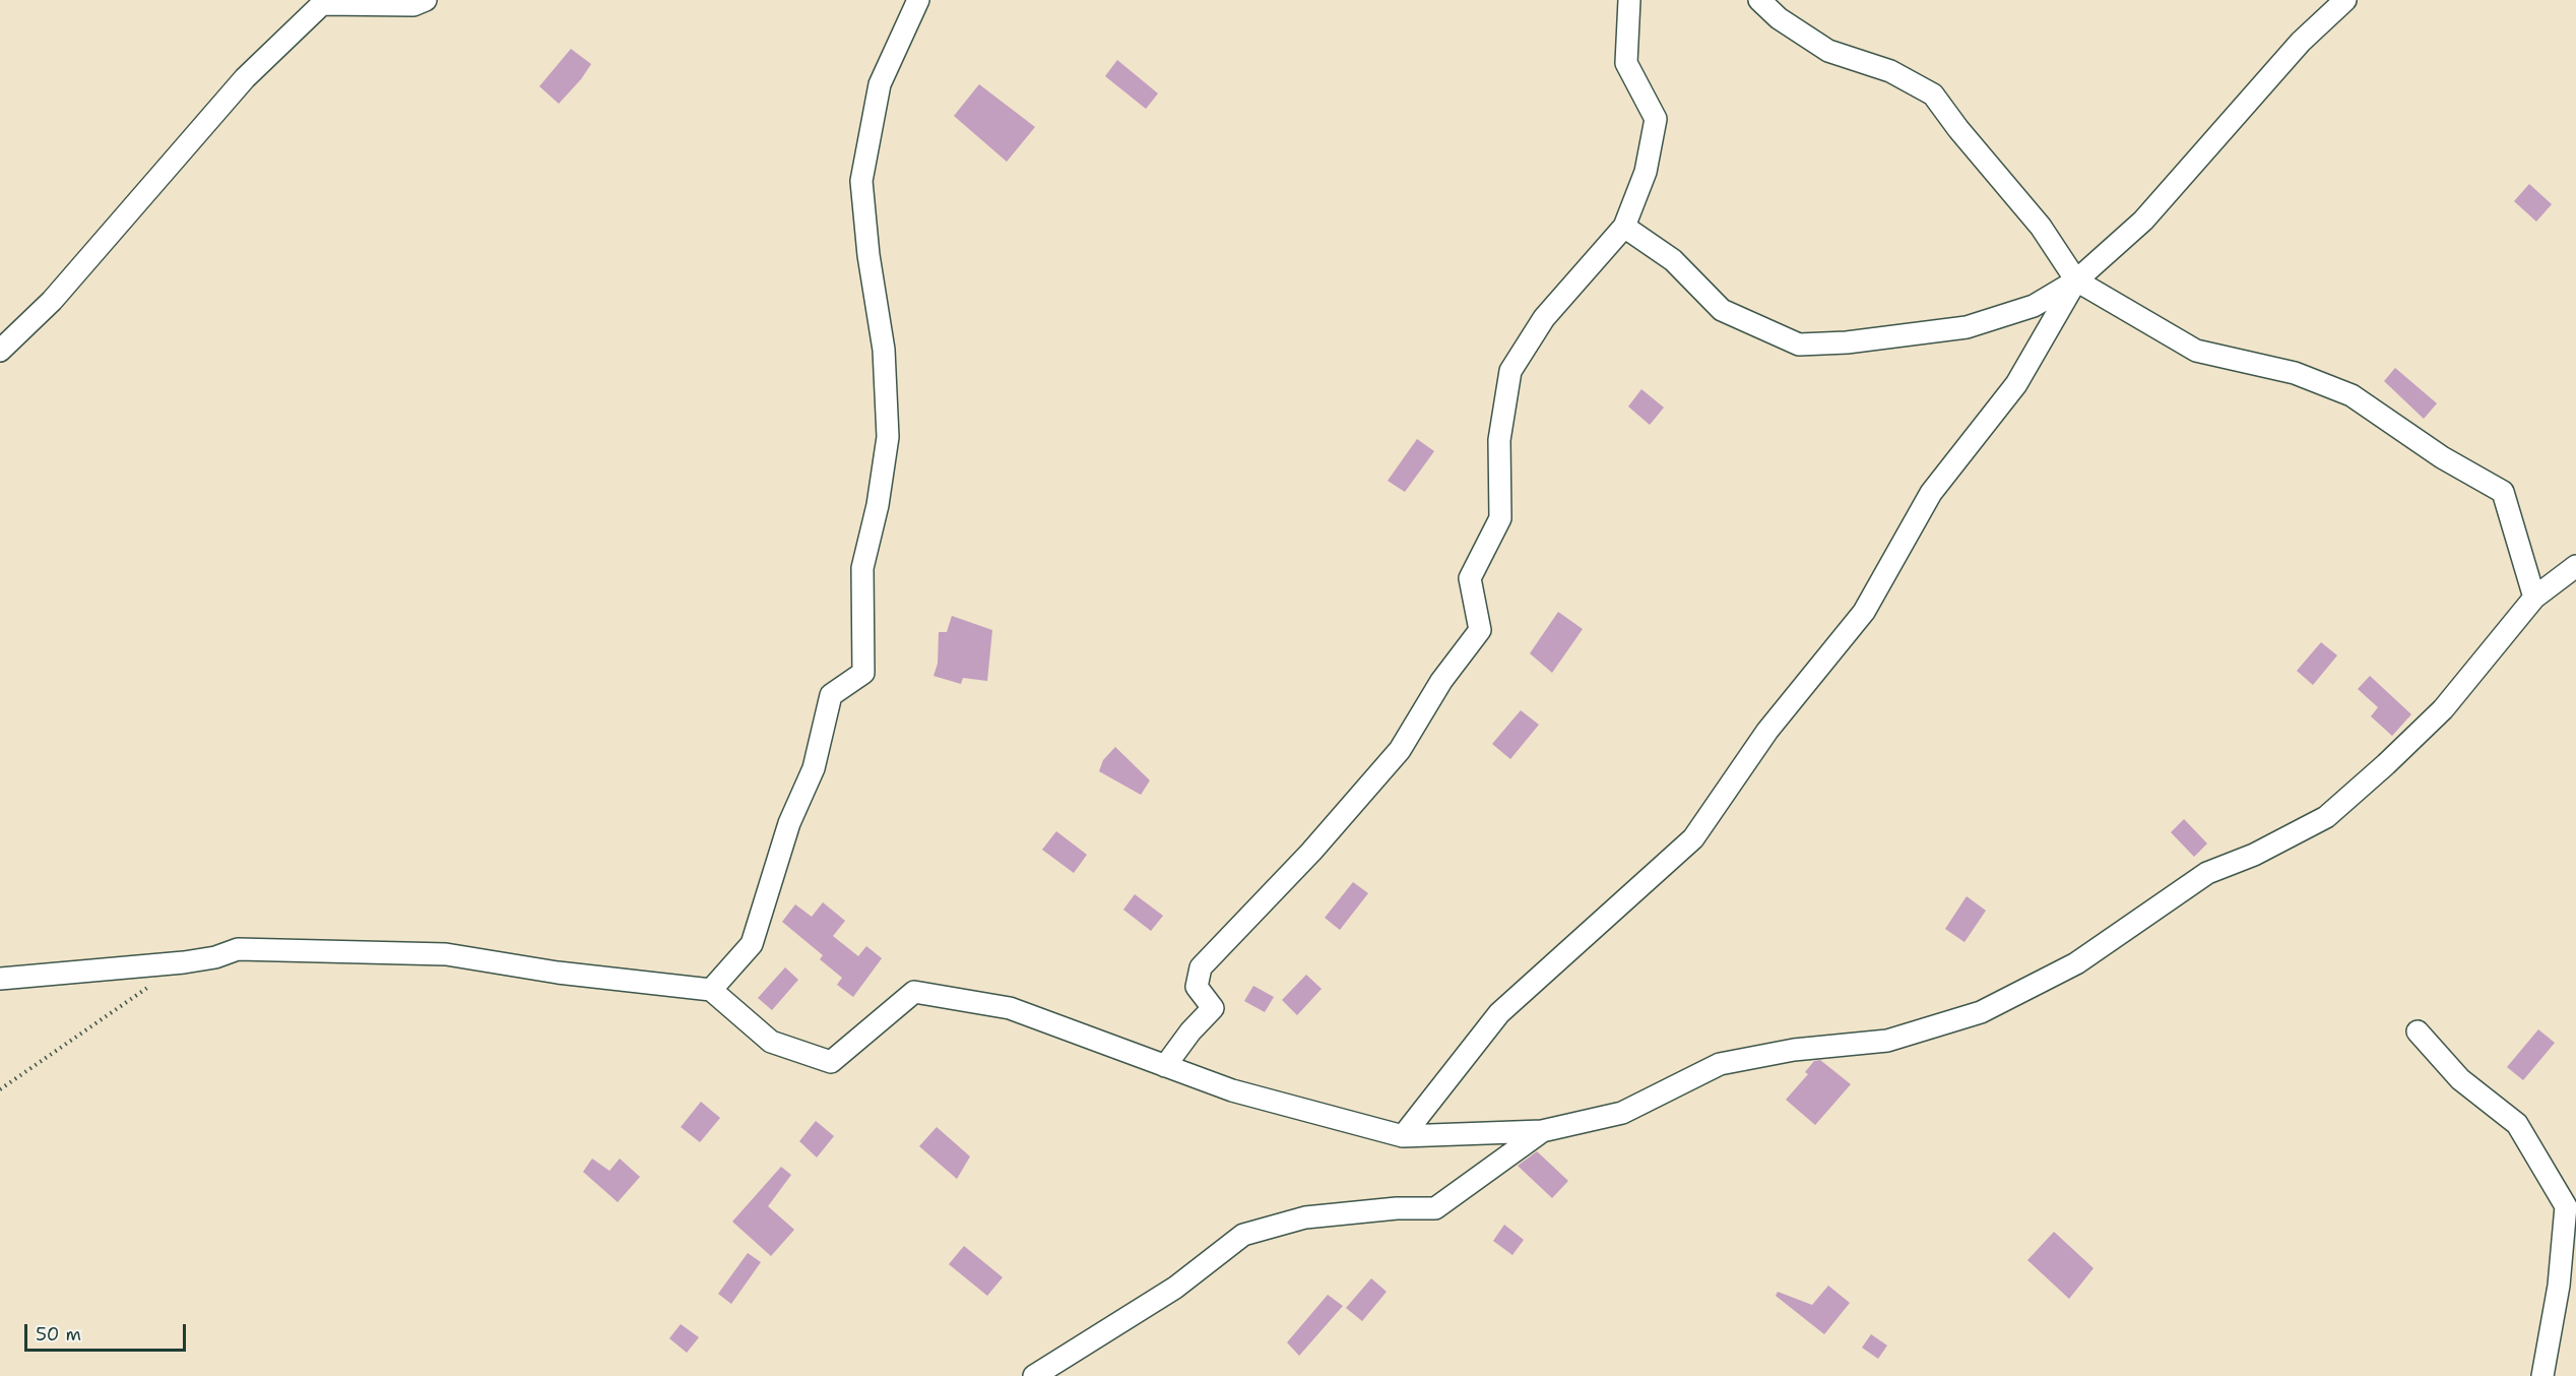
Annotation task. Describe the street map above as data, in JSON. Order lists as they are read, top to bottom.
{
  "scale_bar": "50 m"
}
